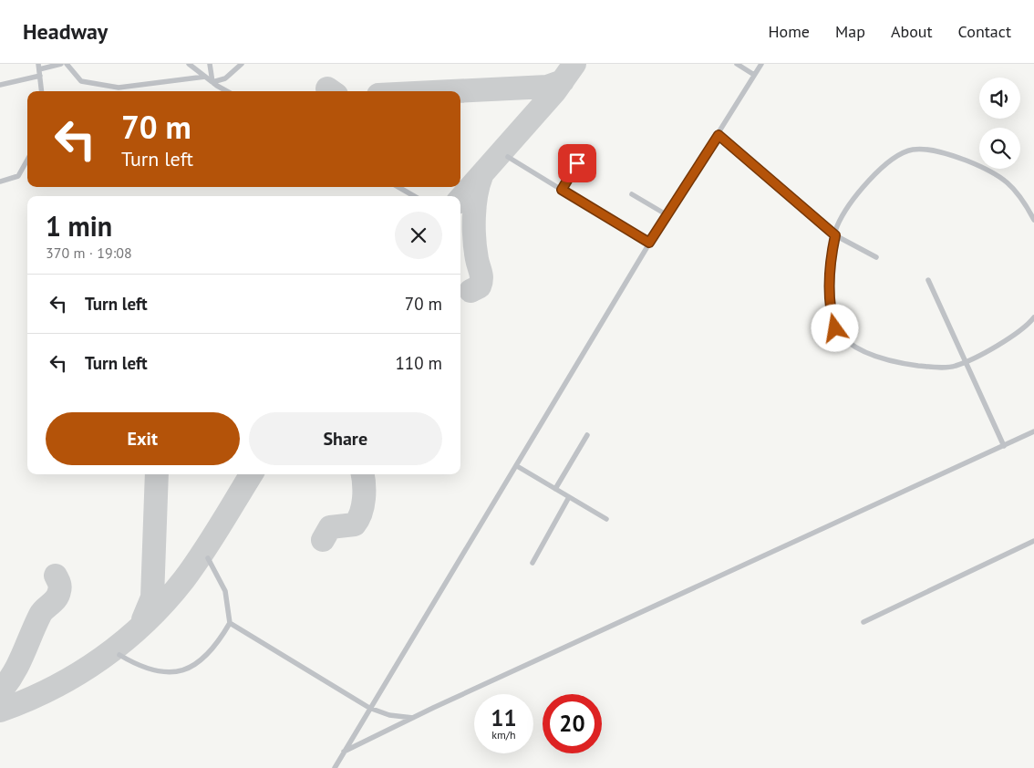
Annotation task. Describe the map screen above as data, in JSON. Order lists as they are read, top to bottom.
{
  "page": {
    "header": "Headway",
    "nav": [
      "Home",
      "Map",
      "About",
      "Contact"
    ],
    "turn": ["70 m", "Turn left"],
    "heading": ["1 min", "370 m · 19:08"],
    "list": [
      {
        "name": "Turn left",
        "value": "70 m"
      },
      {
        "name": "Turn left",
        "value": "110 m"
      }
    ],
    "buttons": ["Exit", "Share"],
    "speed": "11 km/h",
    "limit": "20"
  }
}
